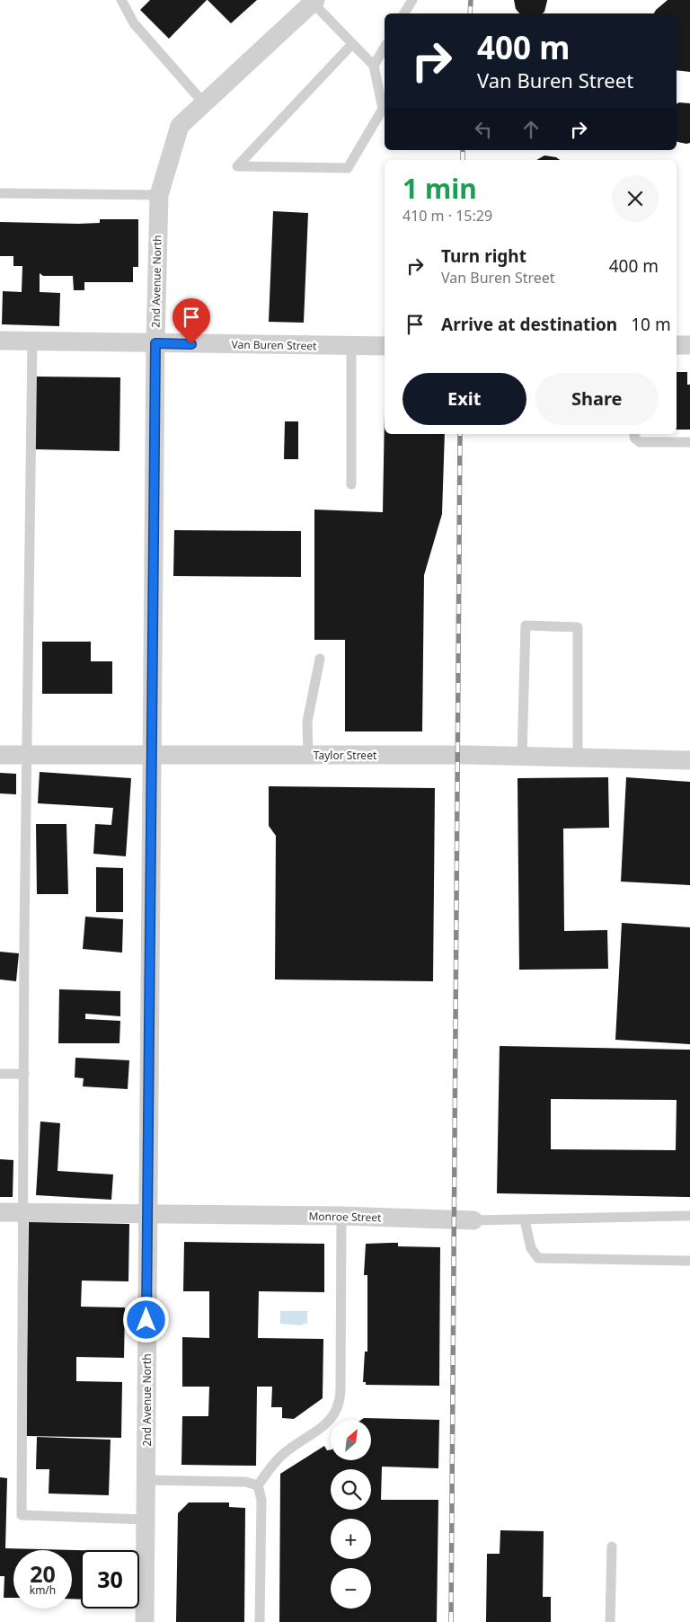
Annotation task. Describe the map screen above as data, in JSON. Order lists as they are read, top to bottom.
{
  "streets": {
    "street": [
      "2nd Avenue North",
      "Van Buren Street",
      "Taylor Street",
      "Monroe Street"
    ]
  },
  "crossings": [
    ["2nd Avenue North", "Van Buren Street"],
    ["2nd Avenue North", "Taylor Street"],
    ["2nd Avenue North", "Monroe Street"]
  ],
  "north": "top right",
  "page": {
    "turn": ["400 m", "Van Buren Street"],
    "heading": ["1 min", "410 m · 15:29"],
    "list": [
      {
        "name": "Turn right",
        "note": "Van Buren Street",
        "value": "400 m"
      },
      {
        "name": "Arrive at destination",
        "value": "10 m"
      }
    ],
    "buttons": ["Exit", "Share"],
    "map_buttons": ["+", "−"],
    "speed": "20 km/h",
    "limit": "30"
  }
}
